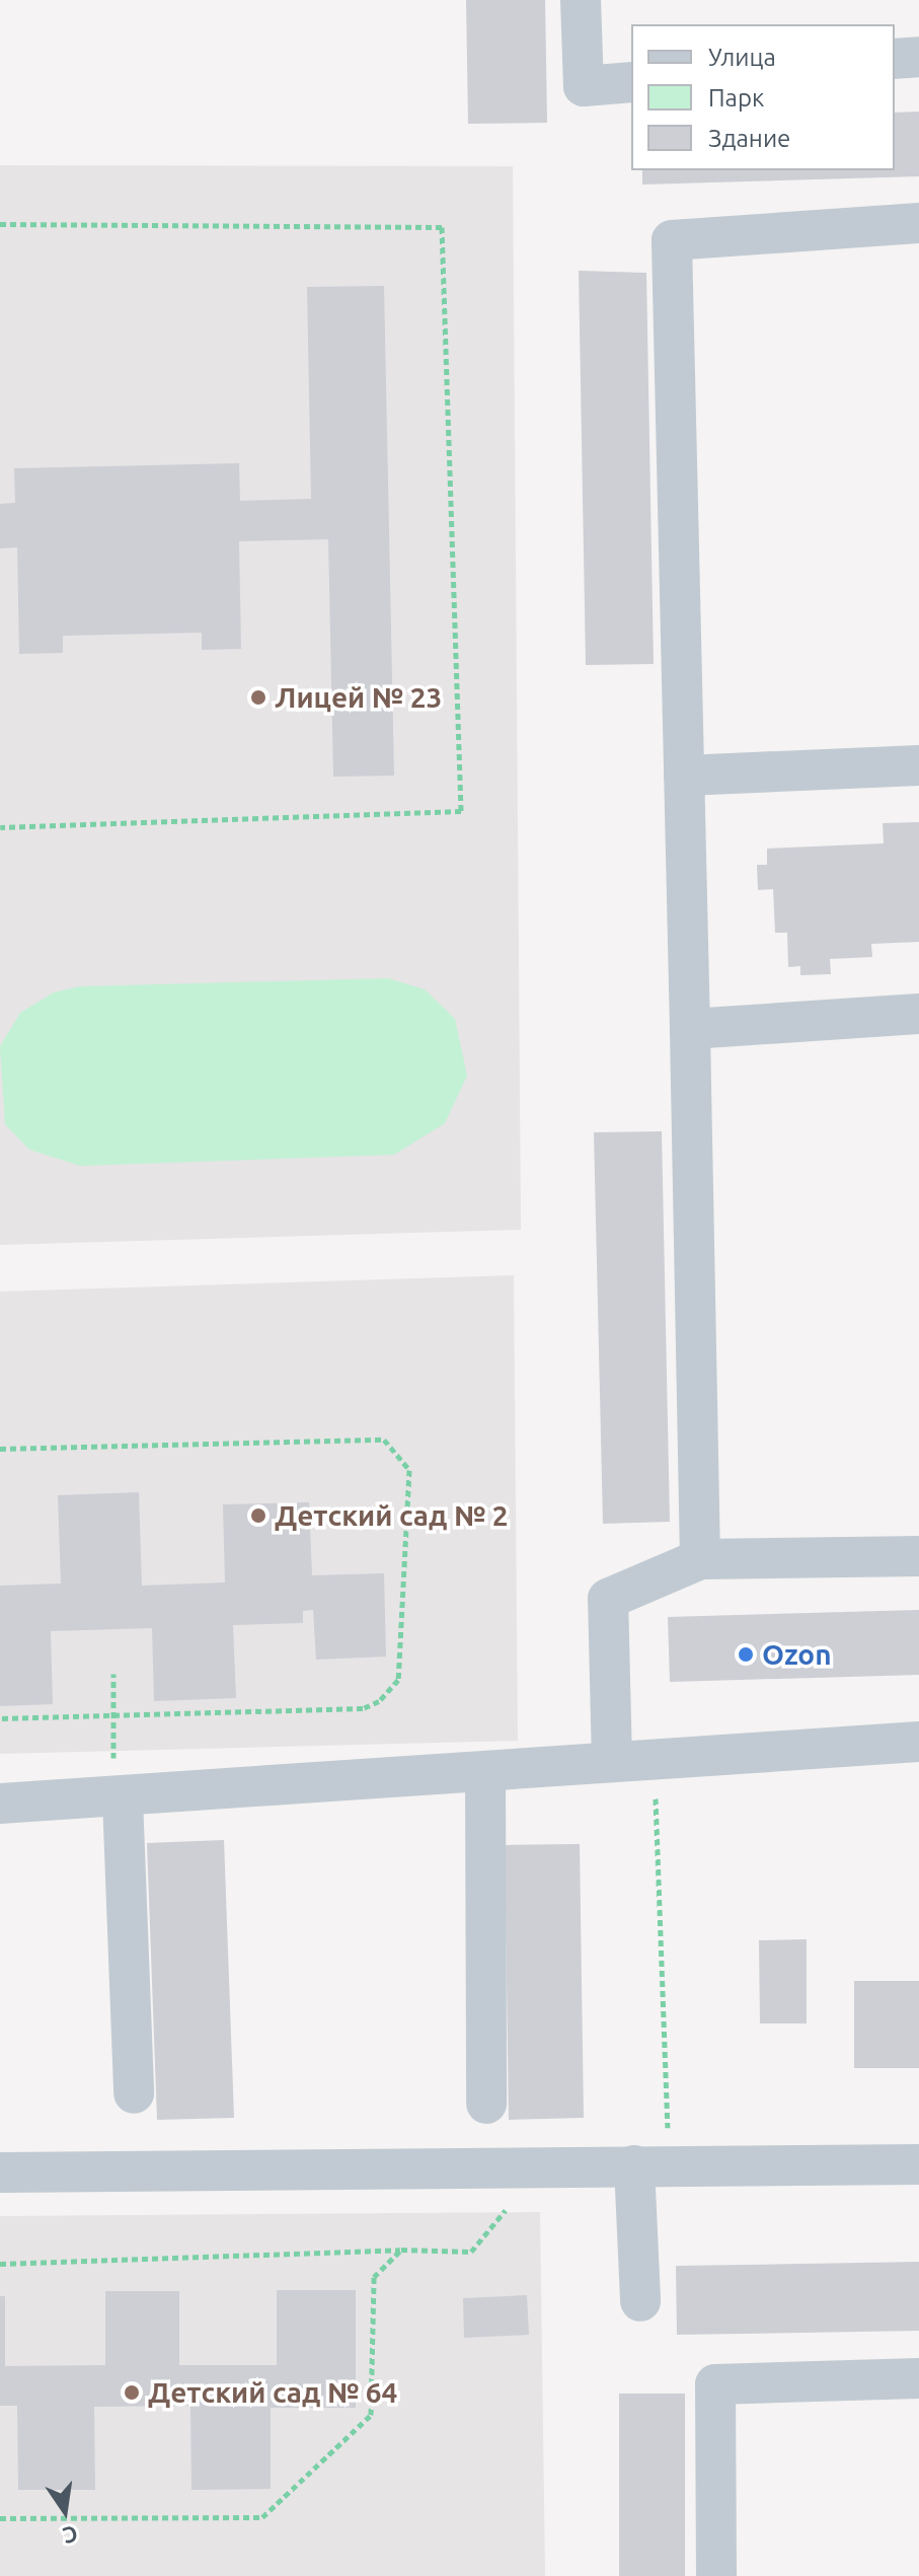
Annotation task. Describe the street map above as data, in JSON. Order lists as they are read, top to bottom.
{
  "places": [
    "Лицей № 23",
    "Детский сад № 2",
    "Ozon",
    "Детский сад № 64"
  ],
  "legend": ["Улица", "Парк", "Здание"],
  "north": "bottom"
}
